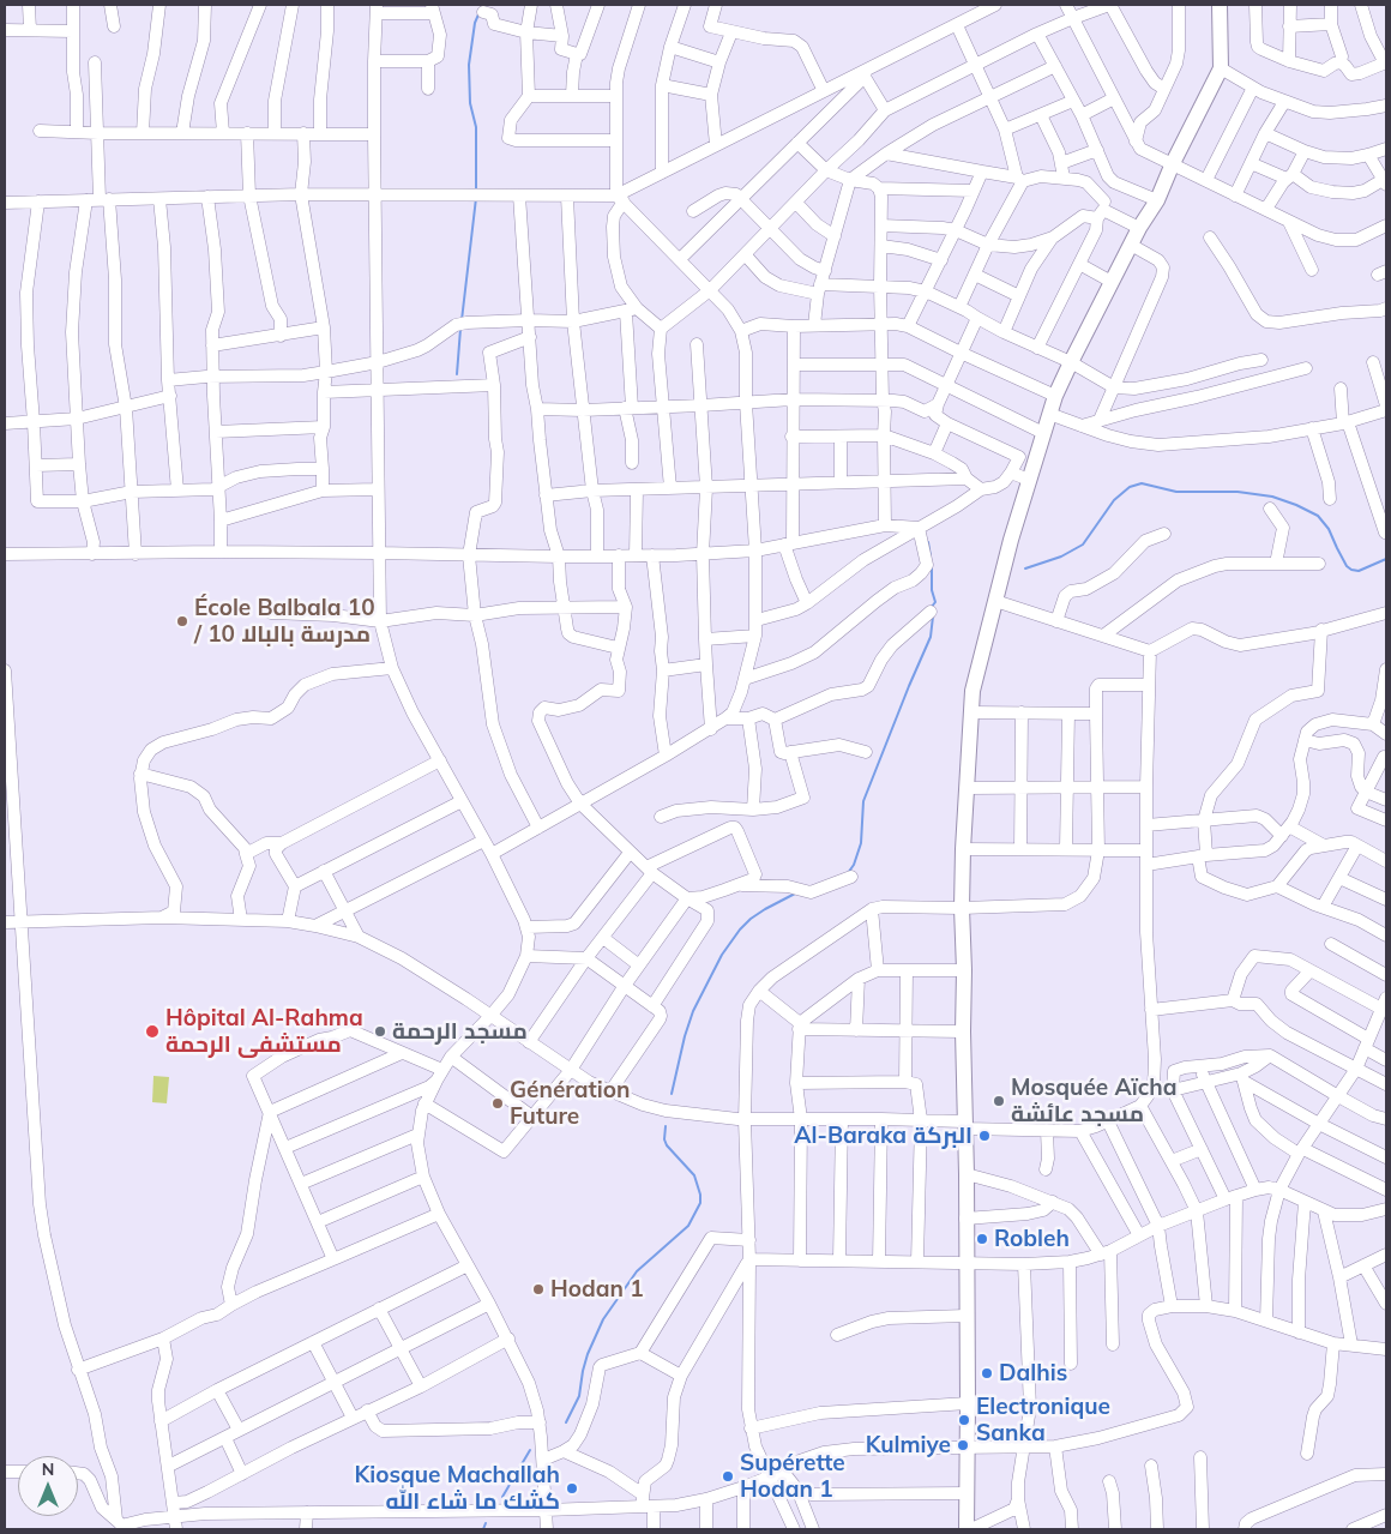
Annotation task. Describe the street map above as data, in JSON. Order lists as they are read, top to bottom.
{
  "places": [
    "École Balbala 10 / مدرسة بالبالا 10",
    "Hôpital Al-Rahma مستشفى الرحمة",
    "مسجد الرحمة",
    "Mosquée Aïcha مسجد عائشة",
    "Génération Future",
    "Al-Baraka البركة",
    "Robleh",
    "Hodan 1",
    "Dalhis",
    "Electronique Sanka",
    "Kulmiye",
    "Supérette Hodan 1",
    "Kiosque Machallah كشك ما شاء الله"
  ],
  "north": "top"
}
